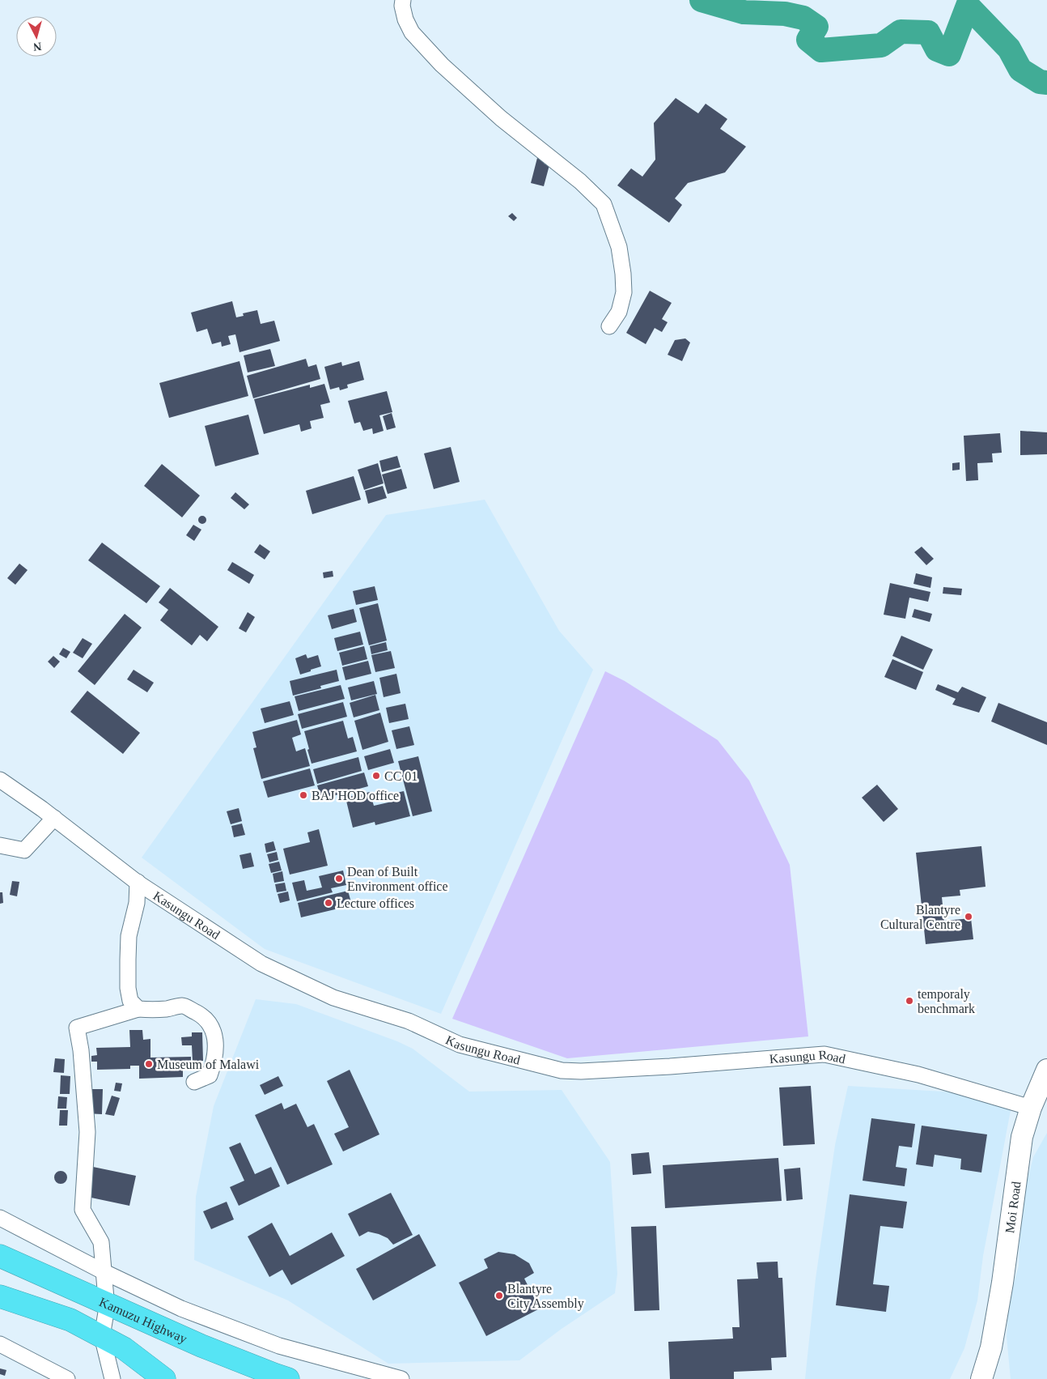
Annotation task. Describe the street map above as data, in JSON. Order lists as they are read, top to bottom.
{
  "streets": {
    "highway": ["Kamuzu Highway"],
    "main road": ["Moi Road"],
    "street": ["Kasungu Road"]
  },
  "crossings": [
    ["Kasungu Road", "Moi Road"]
  ],
  "places": [
    "CC 01",
    "BAJ HOD office",
    "Dean of Built Environment office",
    "Lecture offices",
    "Blantyre Cultural Centre",
    "temporaly benchmark",
    "Museum of Malawi",
    "Blantyre City Assembly"
  ],
  "north": "bottom"
}
